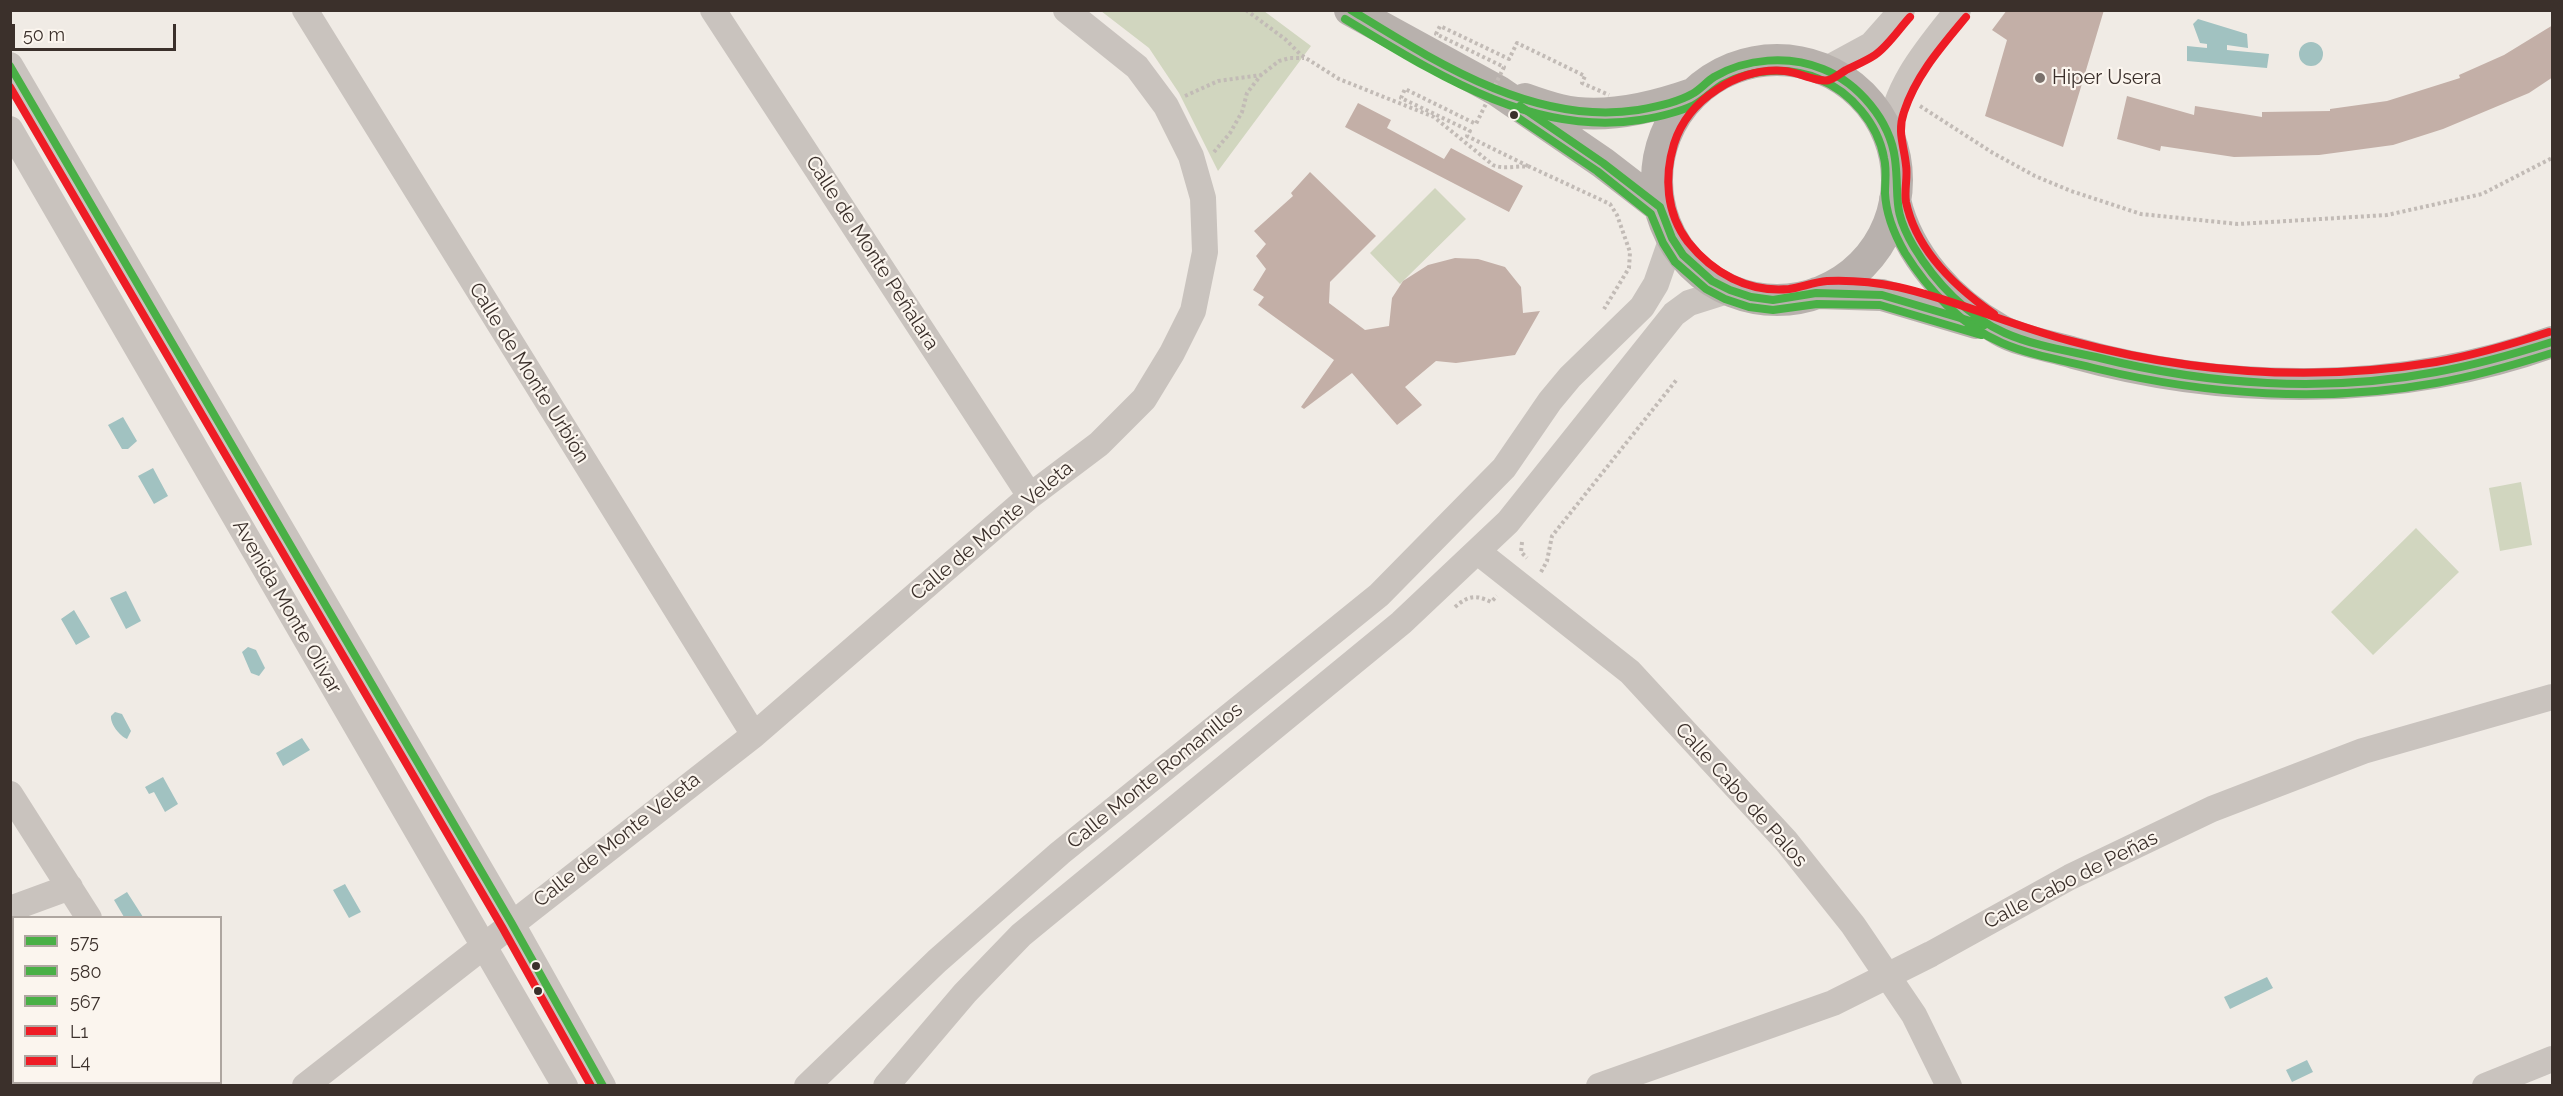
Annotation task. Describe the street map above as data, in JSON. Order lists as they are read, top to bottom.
{
  "streets": {
    "street": [
      "Calle de Monte Peñalara",
      "Calle de Monte Urbión",
      "Calle de Monte Veleta",
      "Avenida Monte Olivar",
      "Calle Monte Romanillos",
      "Calle Cabo de Palos",
      "Calle Cabo de Peñas"
    ]
  },
  "crossings": [
    ["Calle de Monte Peñalara", "Calle de Monte Veleta"],
    ["Calle de Monte Urbión", "Calle de Monte Veleta"],
    ["Calle de Monte Veleta", "Avenida Monte Olivar"],
    ["Calle Monte Romanillos", "Calle Cabo de Palos"],
    ["Calle Cabo de Palos", "Calle Cabo de Peñas"]
  ],
  "places": ["Hiper Usera"],
  "lines": [
    "transit line 575",
    "transit line L4",
    "transit line 580",
    "transit line 567",
    "transit line L1"
  ],
  "legend": [
    "575",
    "580",
    "567",
    "L1",
    "L4"
  ],
  "scale_bar": "50 m"
}
